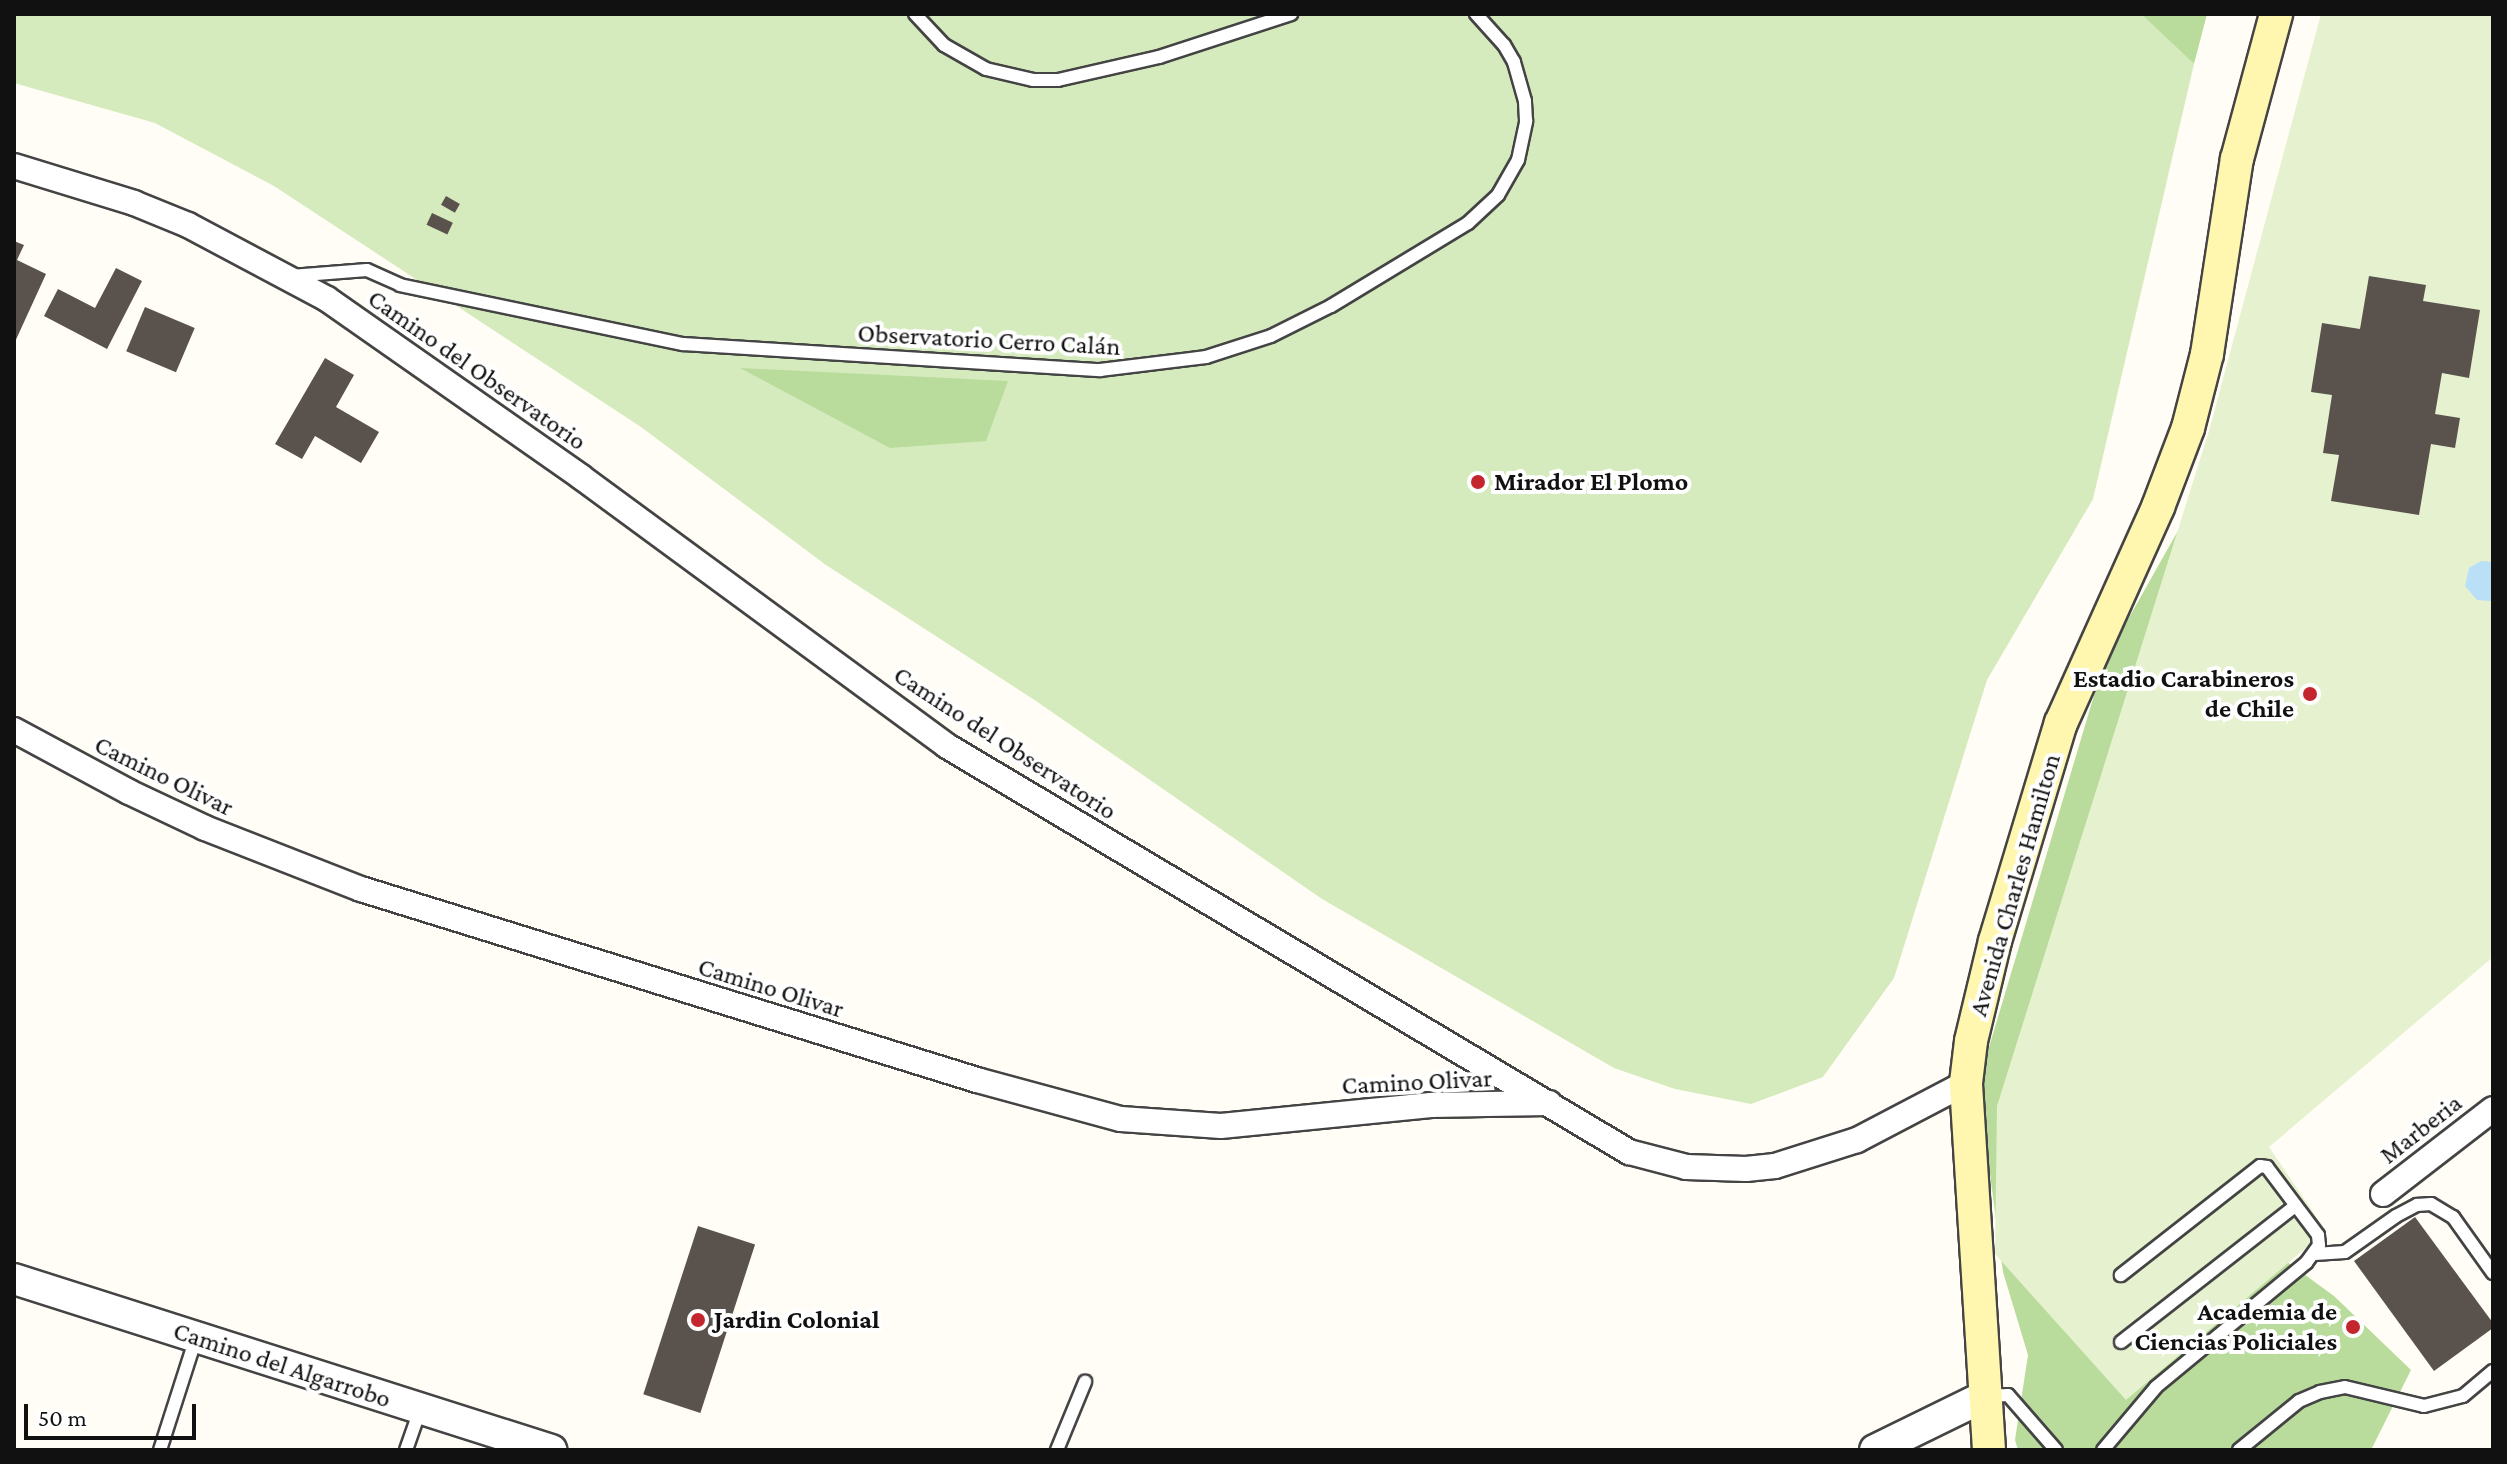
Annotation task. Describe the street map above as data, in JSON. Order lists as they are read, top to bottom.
{
  "streets": {
    "main road": ["Avenida Charles Hamilton"],
    "street": [
      "Camino del Observatorio",
      "Camino Olivar",
      "Marberia",
      "Camino del Algarrobo"
    ],
    "lane": ["Observatorio Cerro Calán"]
  },
  "crossings": [
    ["Observatorio Cerro Calán", "Camino del Observatorio"],
    ["Camino del Observatorio", "Camino Olivar"],
    ["Camino del Observatorio", "Avenida Charles Hamilton"]
  ],
  "places": [
    "Mirador El Plomo",
    "Estadio Carabineros de Chile",
    "Jardin Colonial",
    "Academia de Ciencias Policiales"
  ],
  "scale_bar": "50 m"
}
